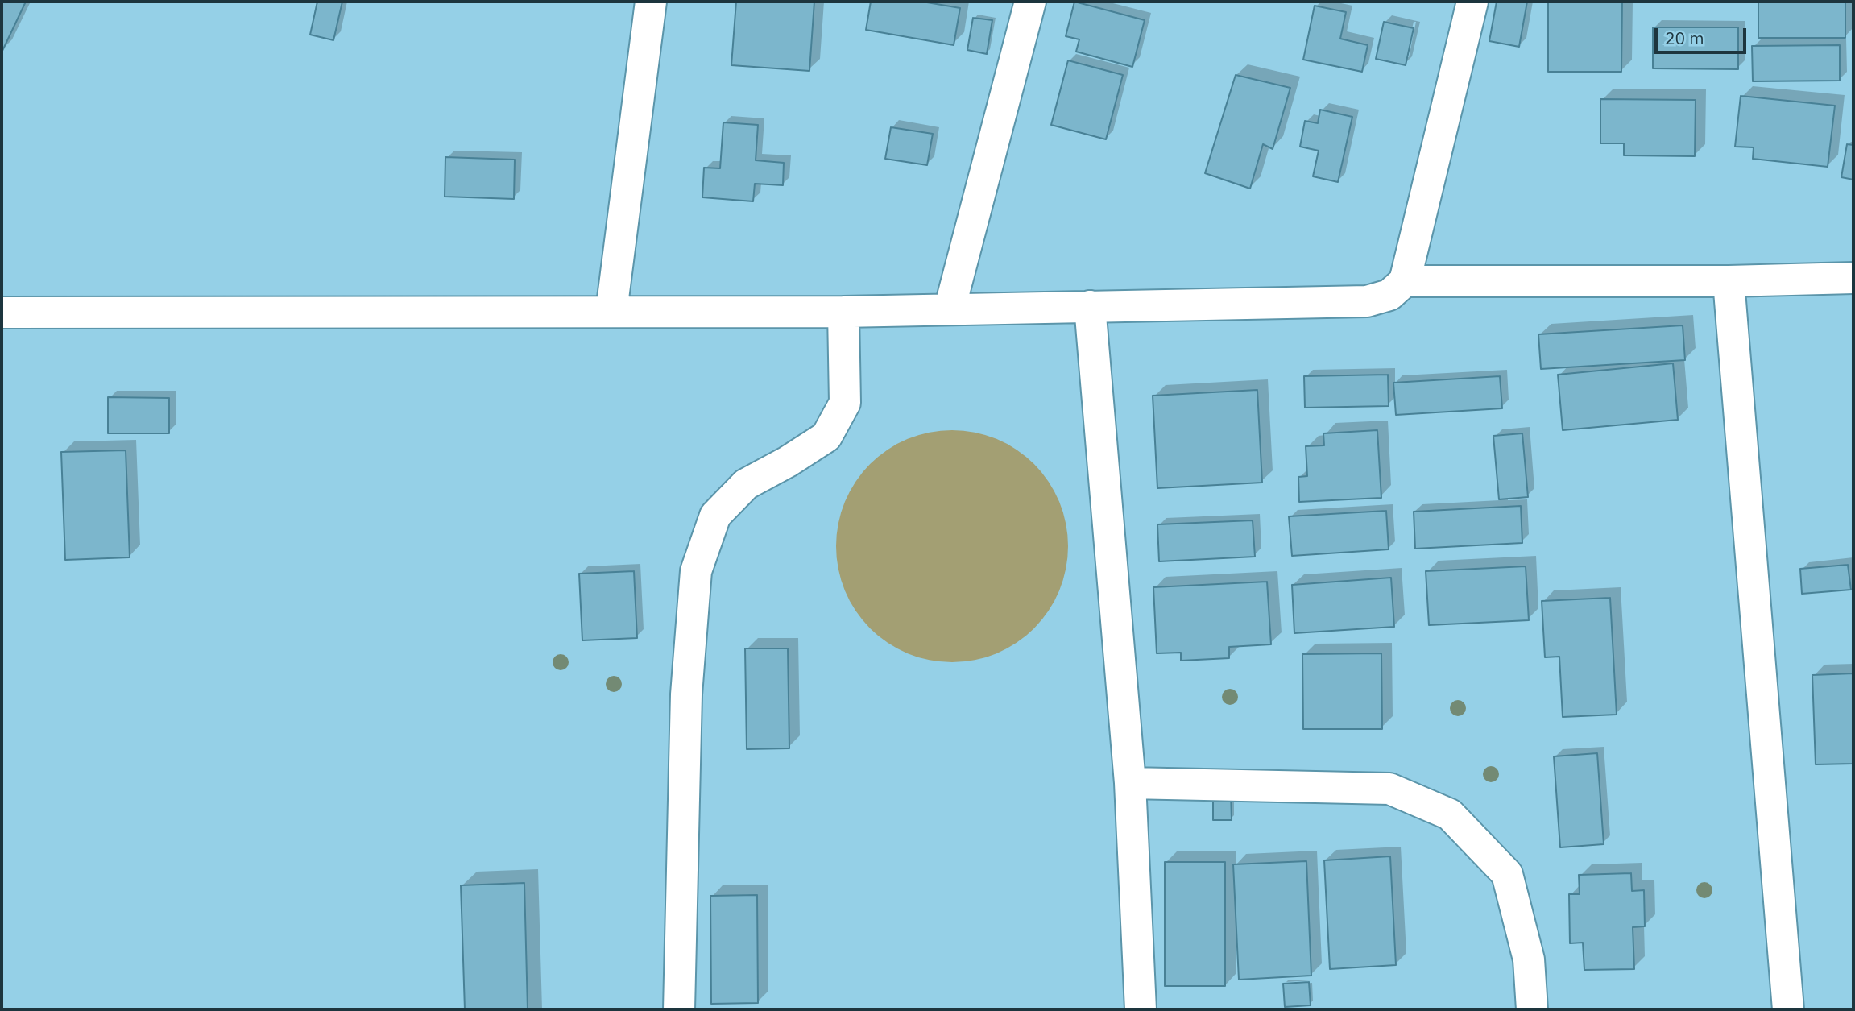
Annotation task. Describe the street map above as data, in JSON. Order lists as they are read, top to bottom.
{
  "scale_bar": "20 m"
}
